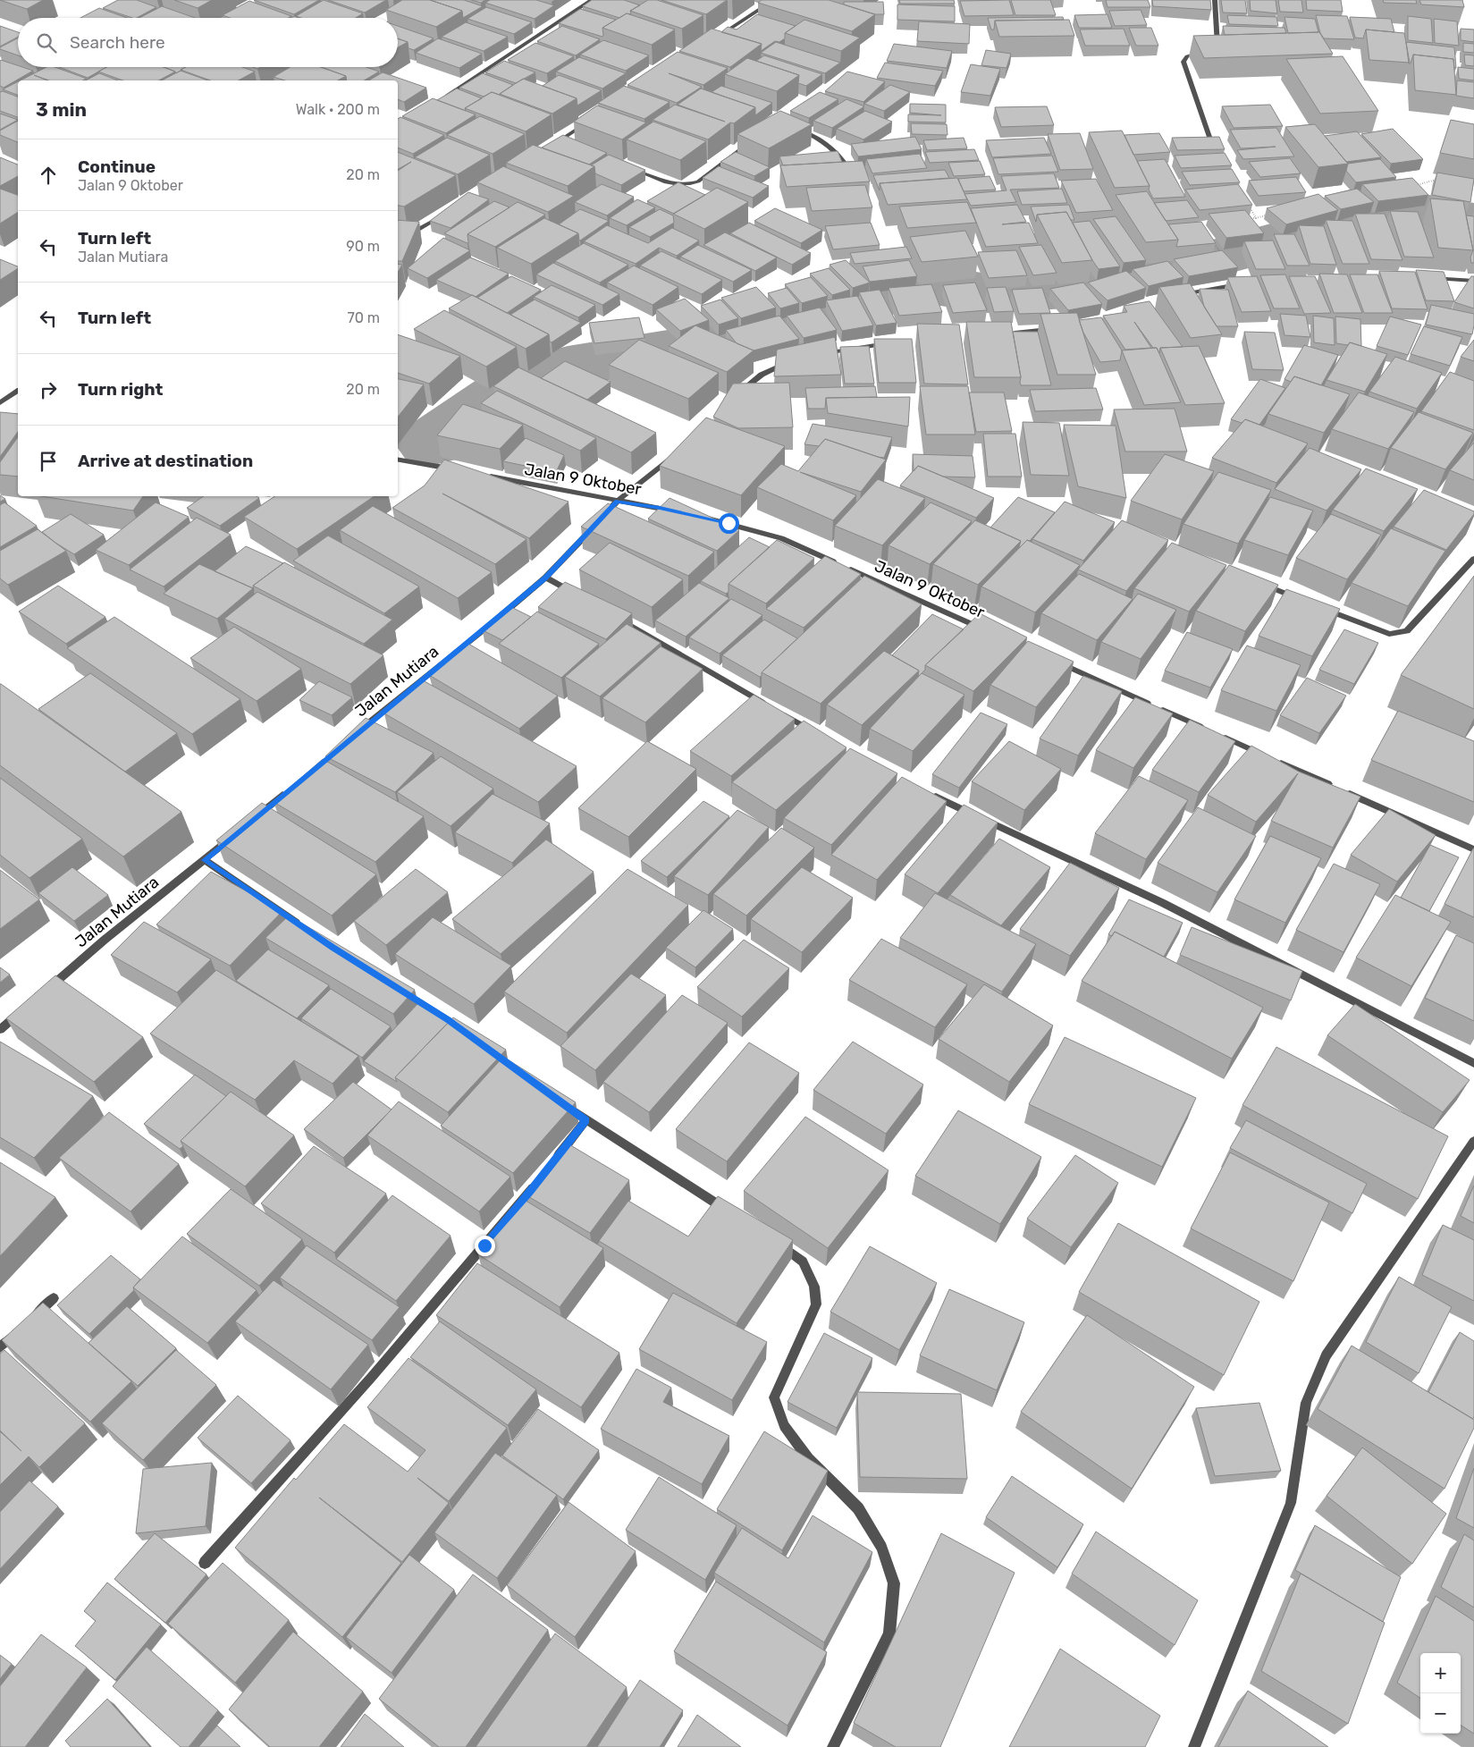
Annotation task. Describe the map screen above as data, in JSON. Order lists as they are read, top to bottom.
{
  "streets": {
    "street": ["Jalan 9 Oktober", "Jalan Mutiara"]
  },
  "crossings": [
    ["Jalan 9 Oktober", "Jalan Mutiara"]
  ],
  "page": {
    "search": "Search here",
    "heading": ["3 min", "Walk · 200 m"],
    "list": [
      ["Continue", "Jalan 9 Oktober", "20 m"],
      ["Turn left", "Jalan Mutiara", "90 m"],
      ["Turn left", "70 m"],
      ["Turn right", "20 m"],
      "Arrive at destination"
    ],
    "map_buttons": ["+", "−"]
  }
}
